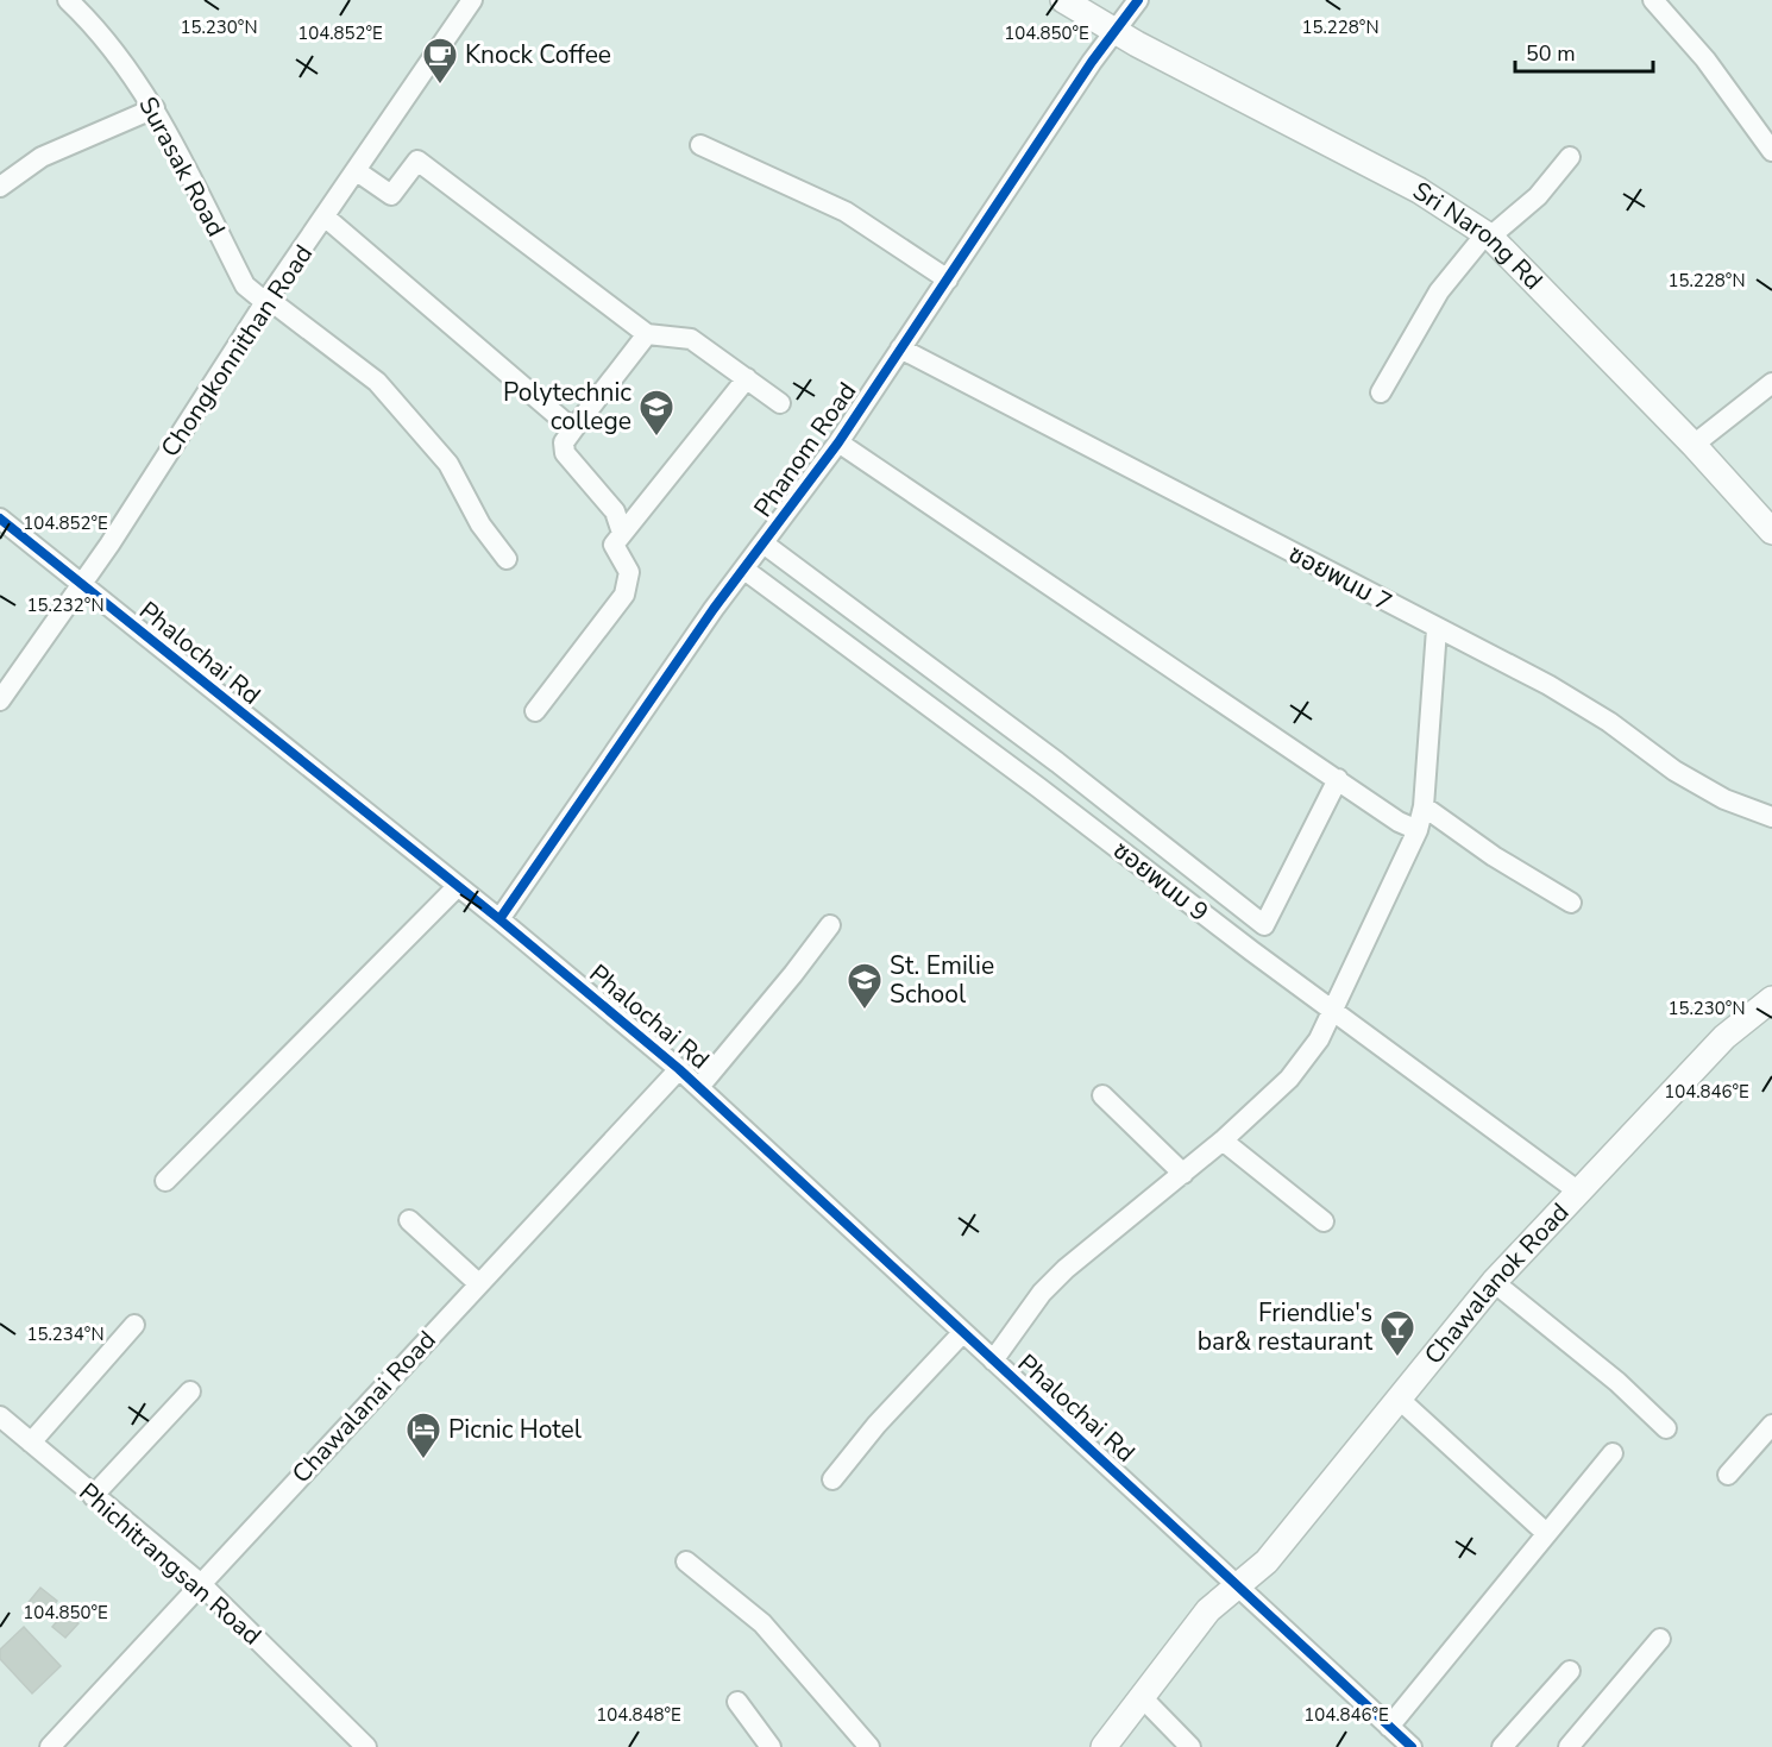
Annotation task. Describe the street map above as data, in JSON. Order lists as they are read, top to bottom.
{
  "streets": {
    "main road": ["Sri Narong Rd", "Chawalanok Road"],
    "street": [
      "Surasak Road",
      "Chongkonnithan Road",
      "Phanom Road",
      "ซอยพนม 7",
      "Phalochai Rd",
      "ซอยพนม 9",
      "Chawalanai Road",
      "Phichitrangsan Road"
    ]
  },
  "crossings": [
    ["Surasak Road", "Chongkonnithan Road"],
    ["Sri Narong Rd", "Phanom Road"],
    ["Chongkonnithan Road", "Phalochai Rd"],
    ["Phanom Road", "ซอยพนม 7"],
    ["Phanom Road", "Phalochai Rd"],
    ["Phanom Road", "ซอยพนม 9"],
    ["Phalochai Rd", "Chawalanok Road"],
    ["Phalochai Rd", "Chawalanai Road"],
    ["ซอยพนม 9", "Chawalanok Road"],
    ["Chawalanai Road", "Phichitrangsan Road"]
  ],
  "places": {
    "cafe": ["Knock Coffee"],
    "school or university": ["Polytechnic college", "St. Emilie School"],
    "bar": ["Friendlie's bar& restaurant"],
    "hotel": ["Picnic Hotel"]
  },
  "scale_bar": "50 m",
  "coordinates": [
    "15.230°N",
    "15.228°N",
    "104.852°E",
    "104.850°E",
    "15.232°N",
    "104.846°E",
    "15.234°N",
    "104.848°E"
  ]
}
